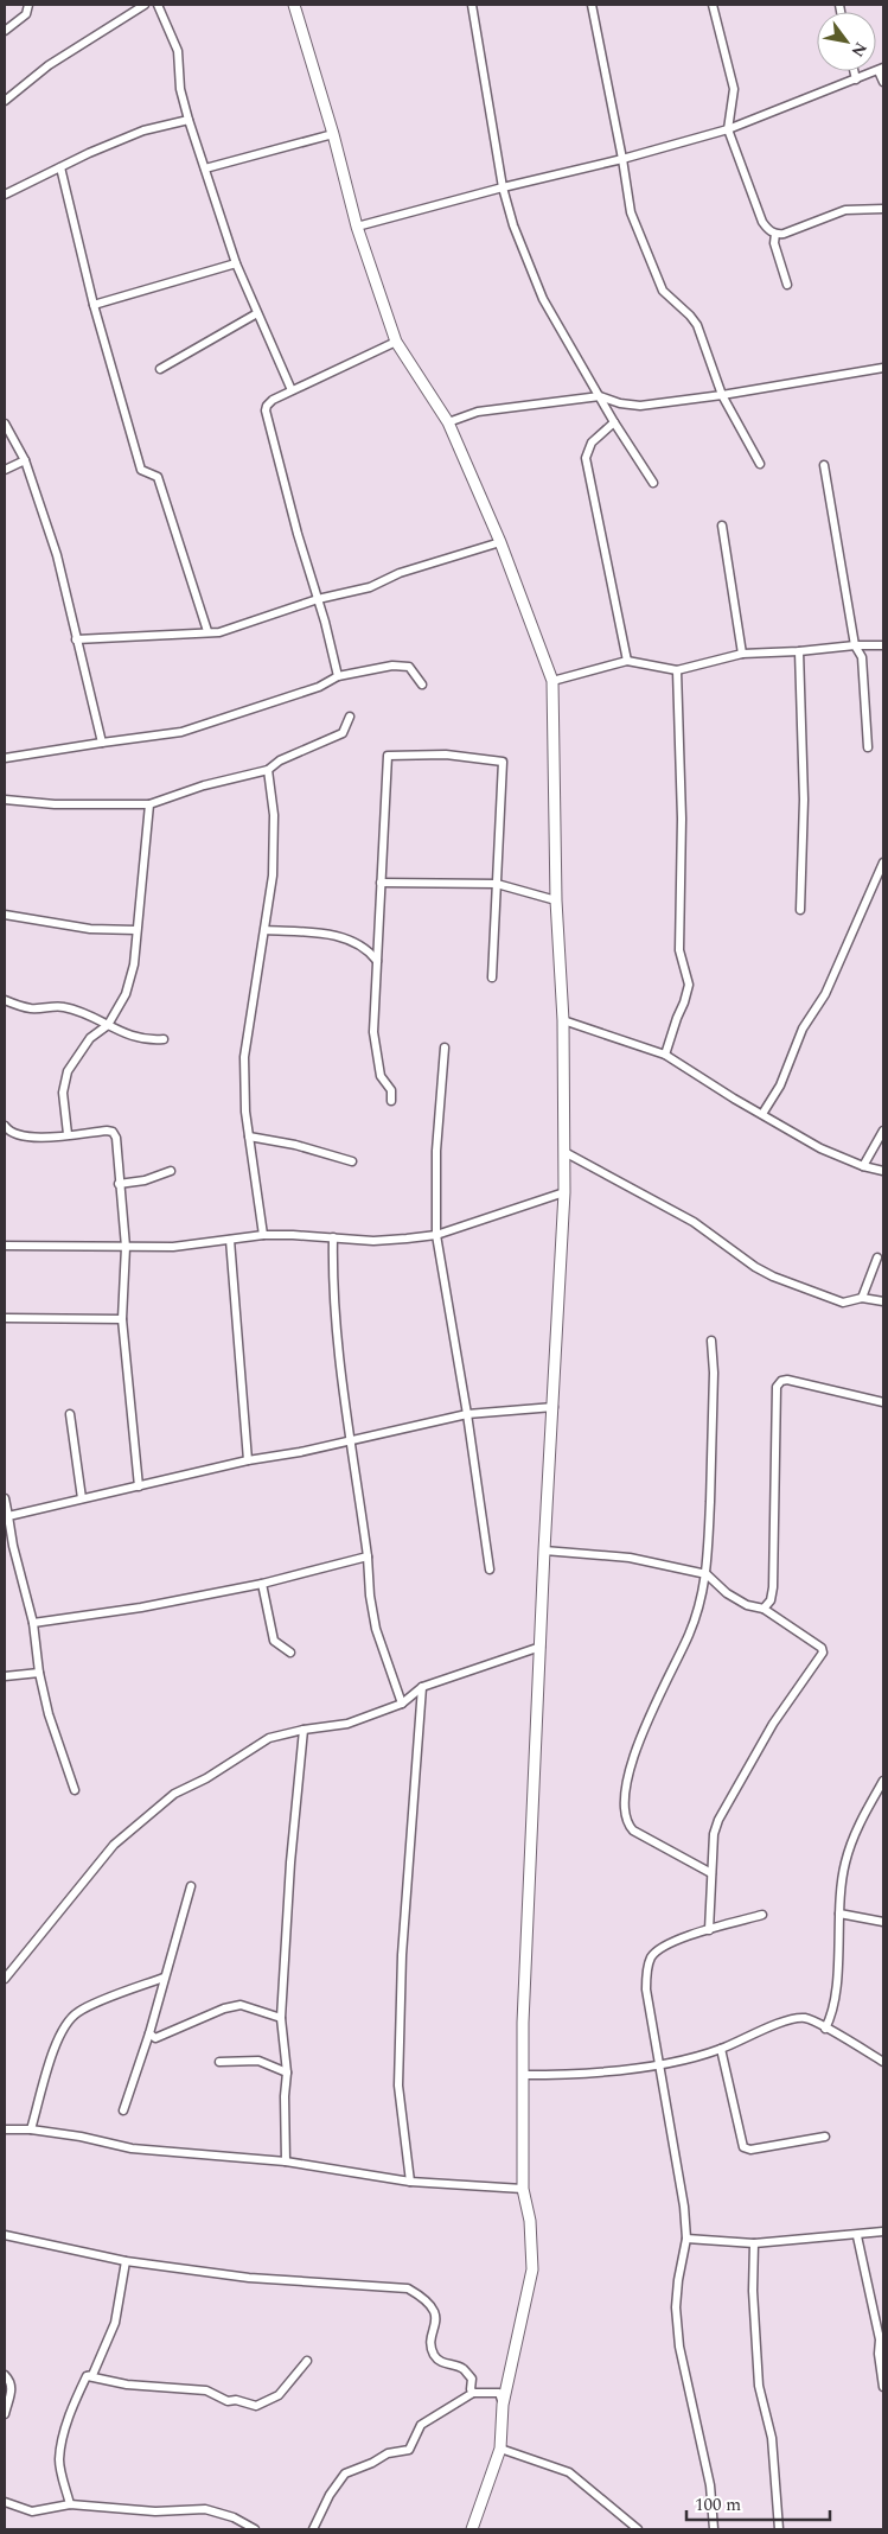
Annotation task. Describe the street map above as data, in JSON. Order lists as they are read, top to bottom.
{
  "scale_bar": "100 m",
  "north": "bottom right"
}
